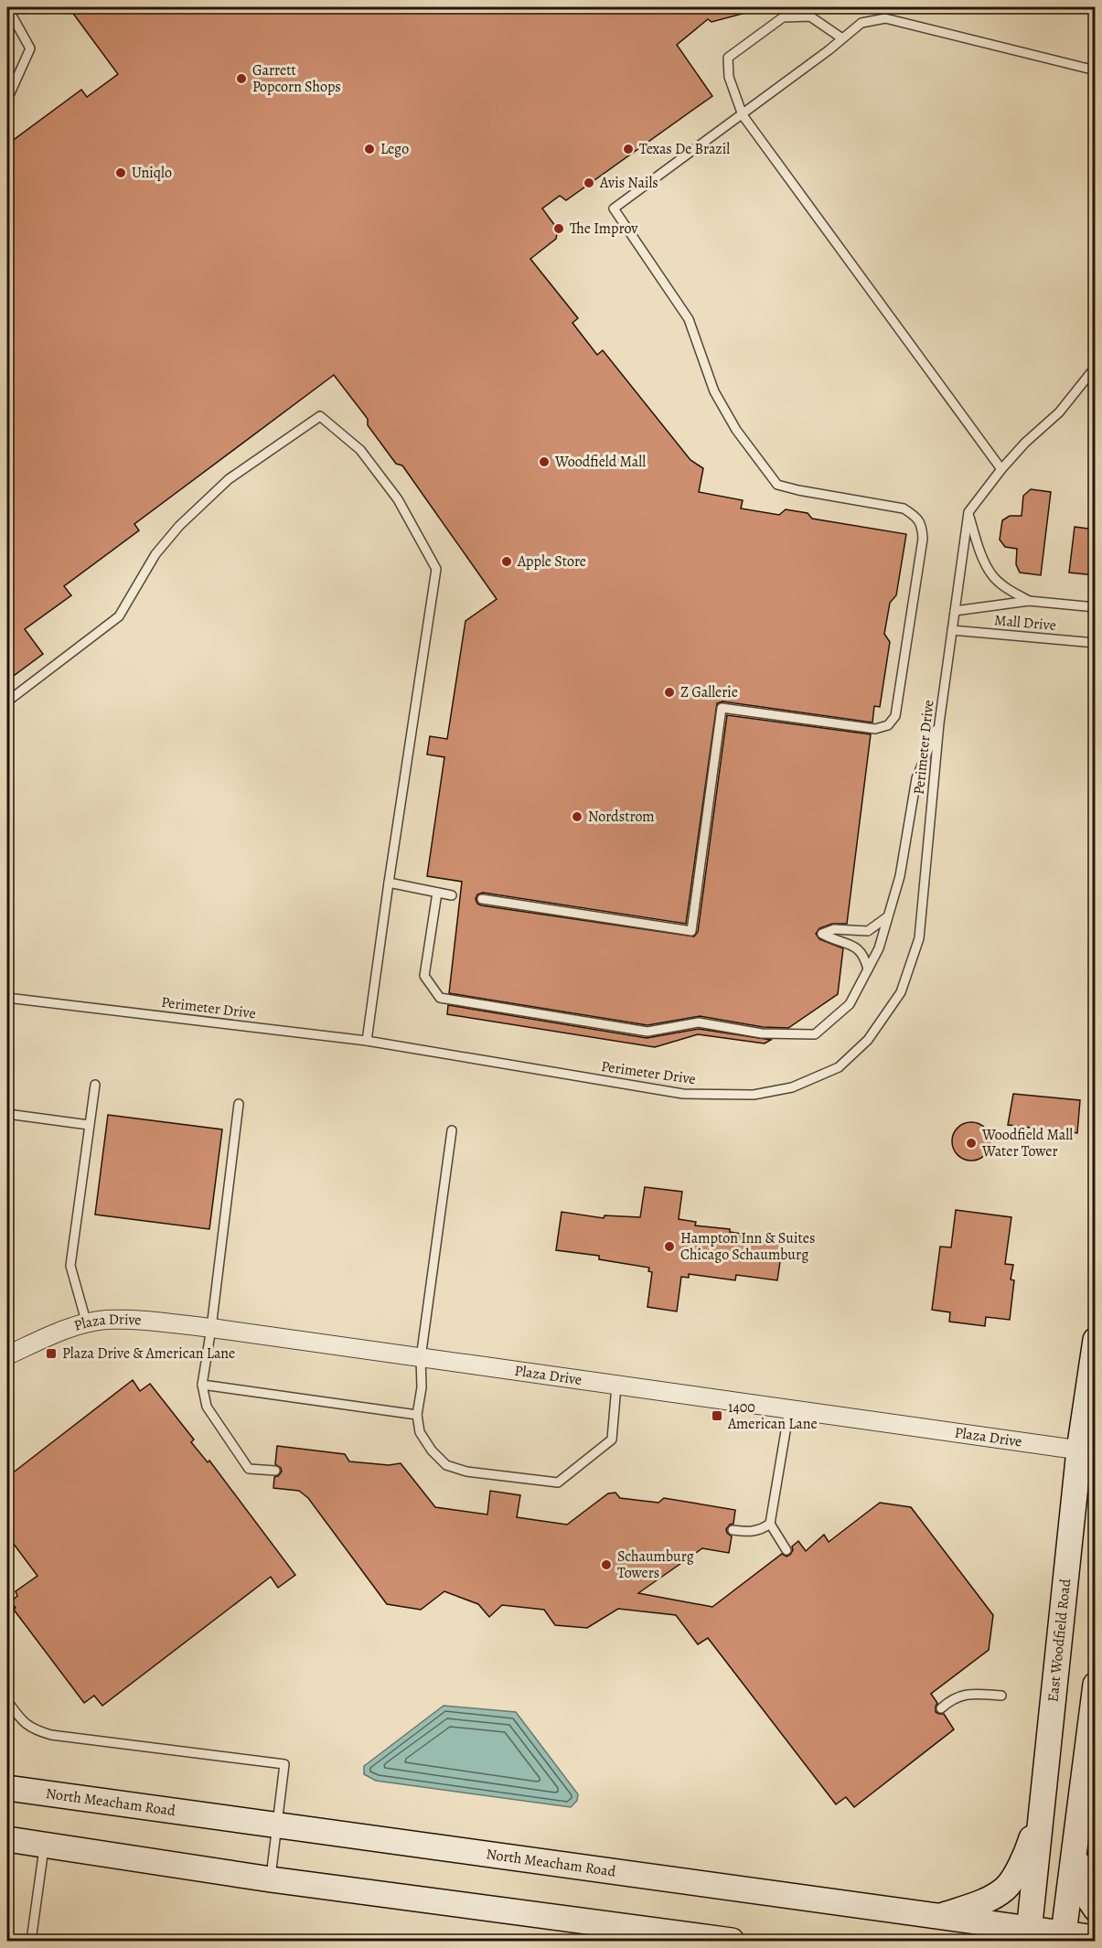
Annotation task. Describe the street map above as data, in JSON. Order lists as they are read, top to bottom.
{
  "streets": {
    "main road": ["East Woodfield Road", "North Meacham Road"],
    "street": ["Plaza Drive"],
    "lane": ["Mall Drive", "Perimeter Drive"]
  },
  "crossings": [
    ["Mall Drive", "Perimeter Drive"],
    ["Plaza Drive", "East Woodfield Road"],
    ["East Woodfield Road", "North Meacham Road"]
  ],
  "places": {
    "other": [
      "Garrett Popcorn Shops",
      "Lego",
      "Texas De Brazil",
      "Uniqlo",
      "Avis Nails",
      "The Improv",
      "Woodfield Mall",
      "Apple Store",
      "Z Gallerie",
      "Nordstrom",
      "Woodfield Mall Water Tower",
      "Hampton Inn & Suites Chicago Schaumburg",
      "Schaumburg Towers"
    ],
    "transit": ["Plaza Drive & American Lane", "1400 American Lane"]
  }
}
